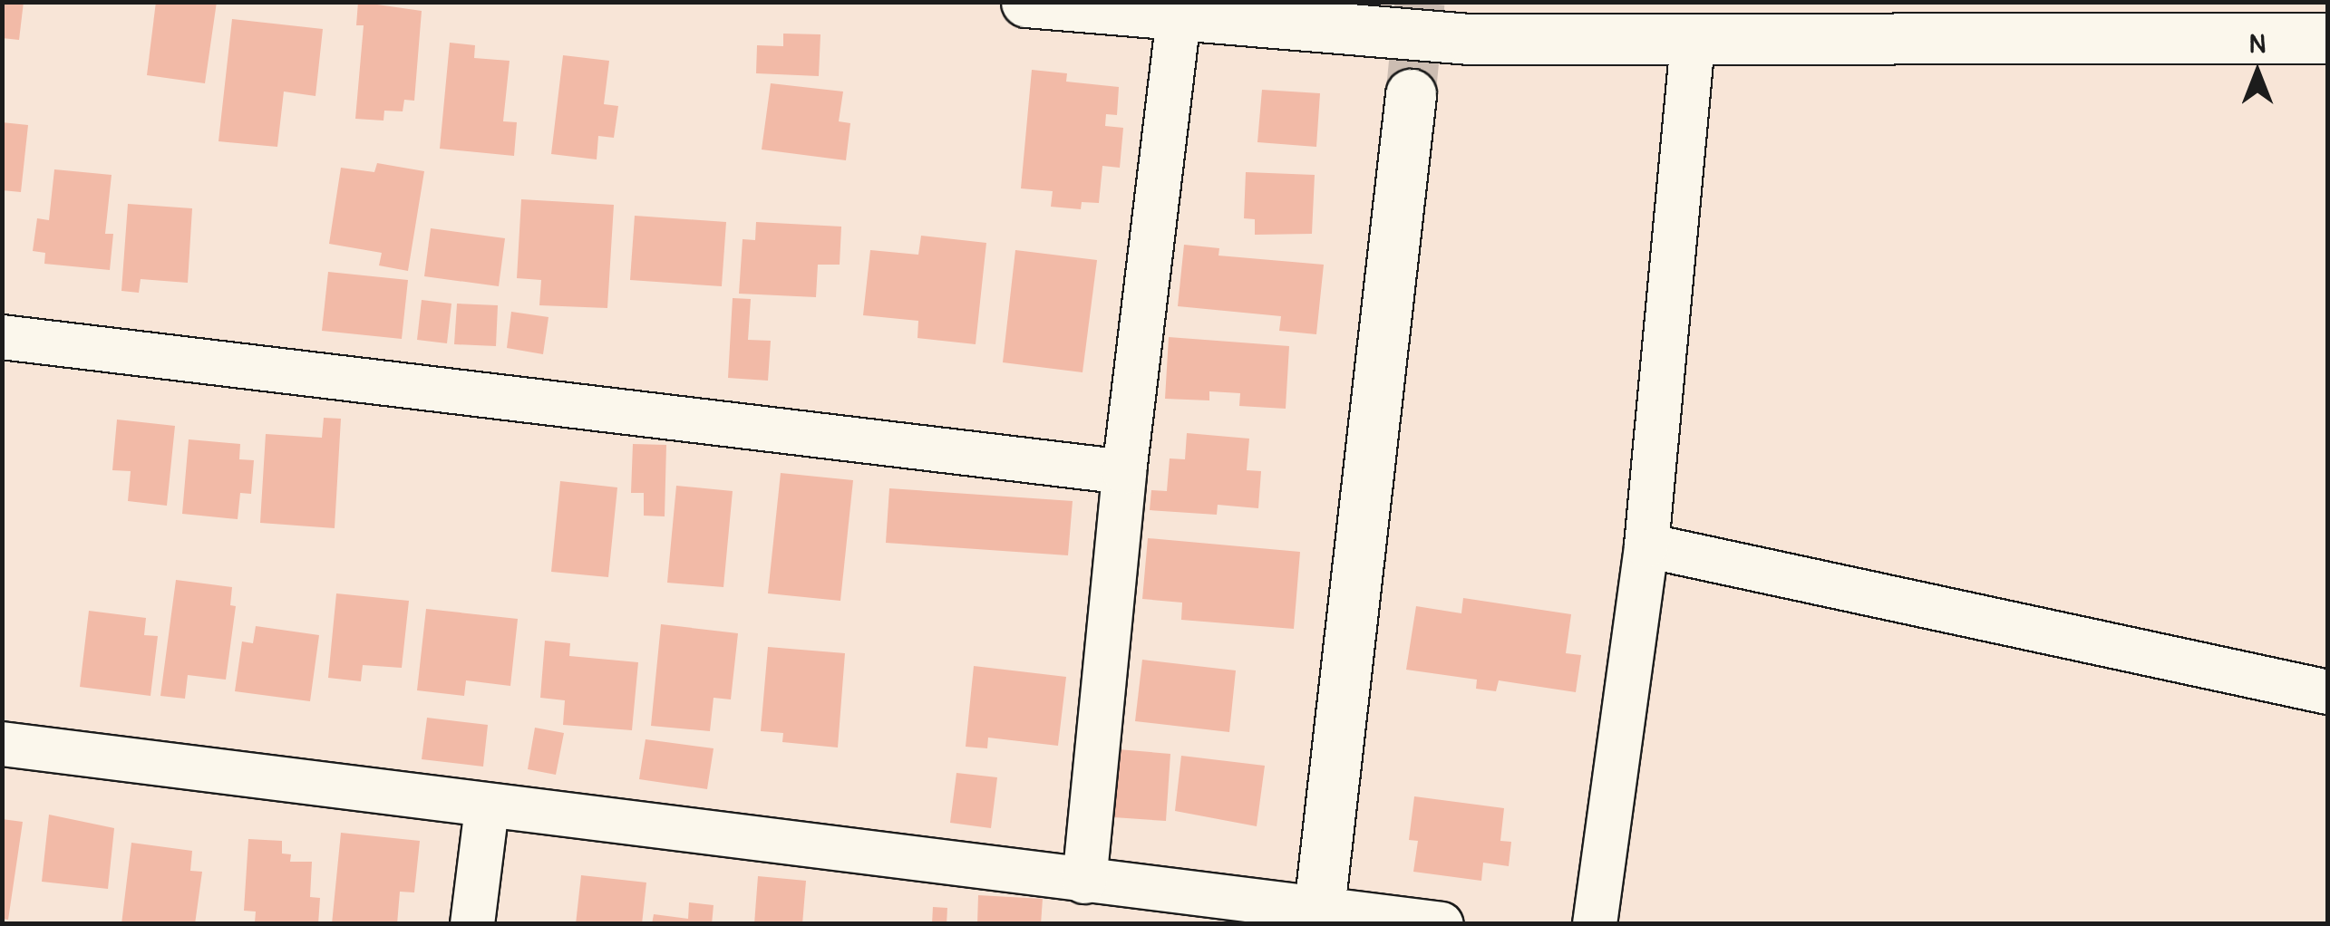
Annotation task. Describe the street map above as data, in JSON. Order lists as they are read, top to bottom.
{
  "north": "top"
}
